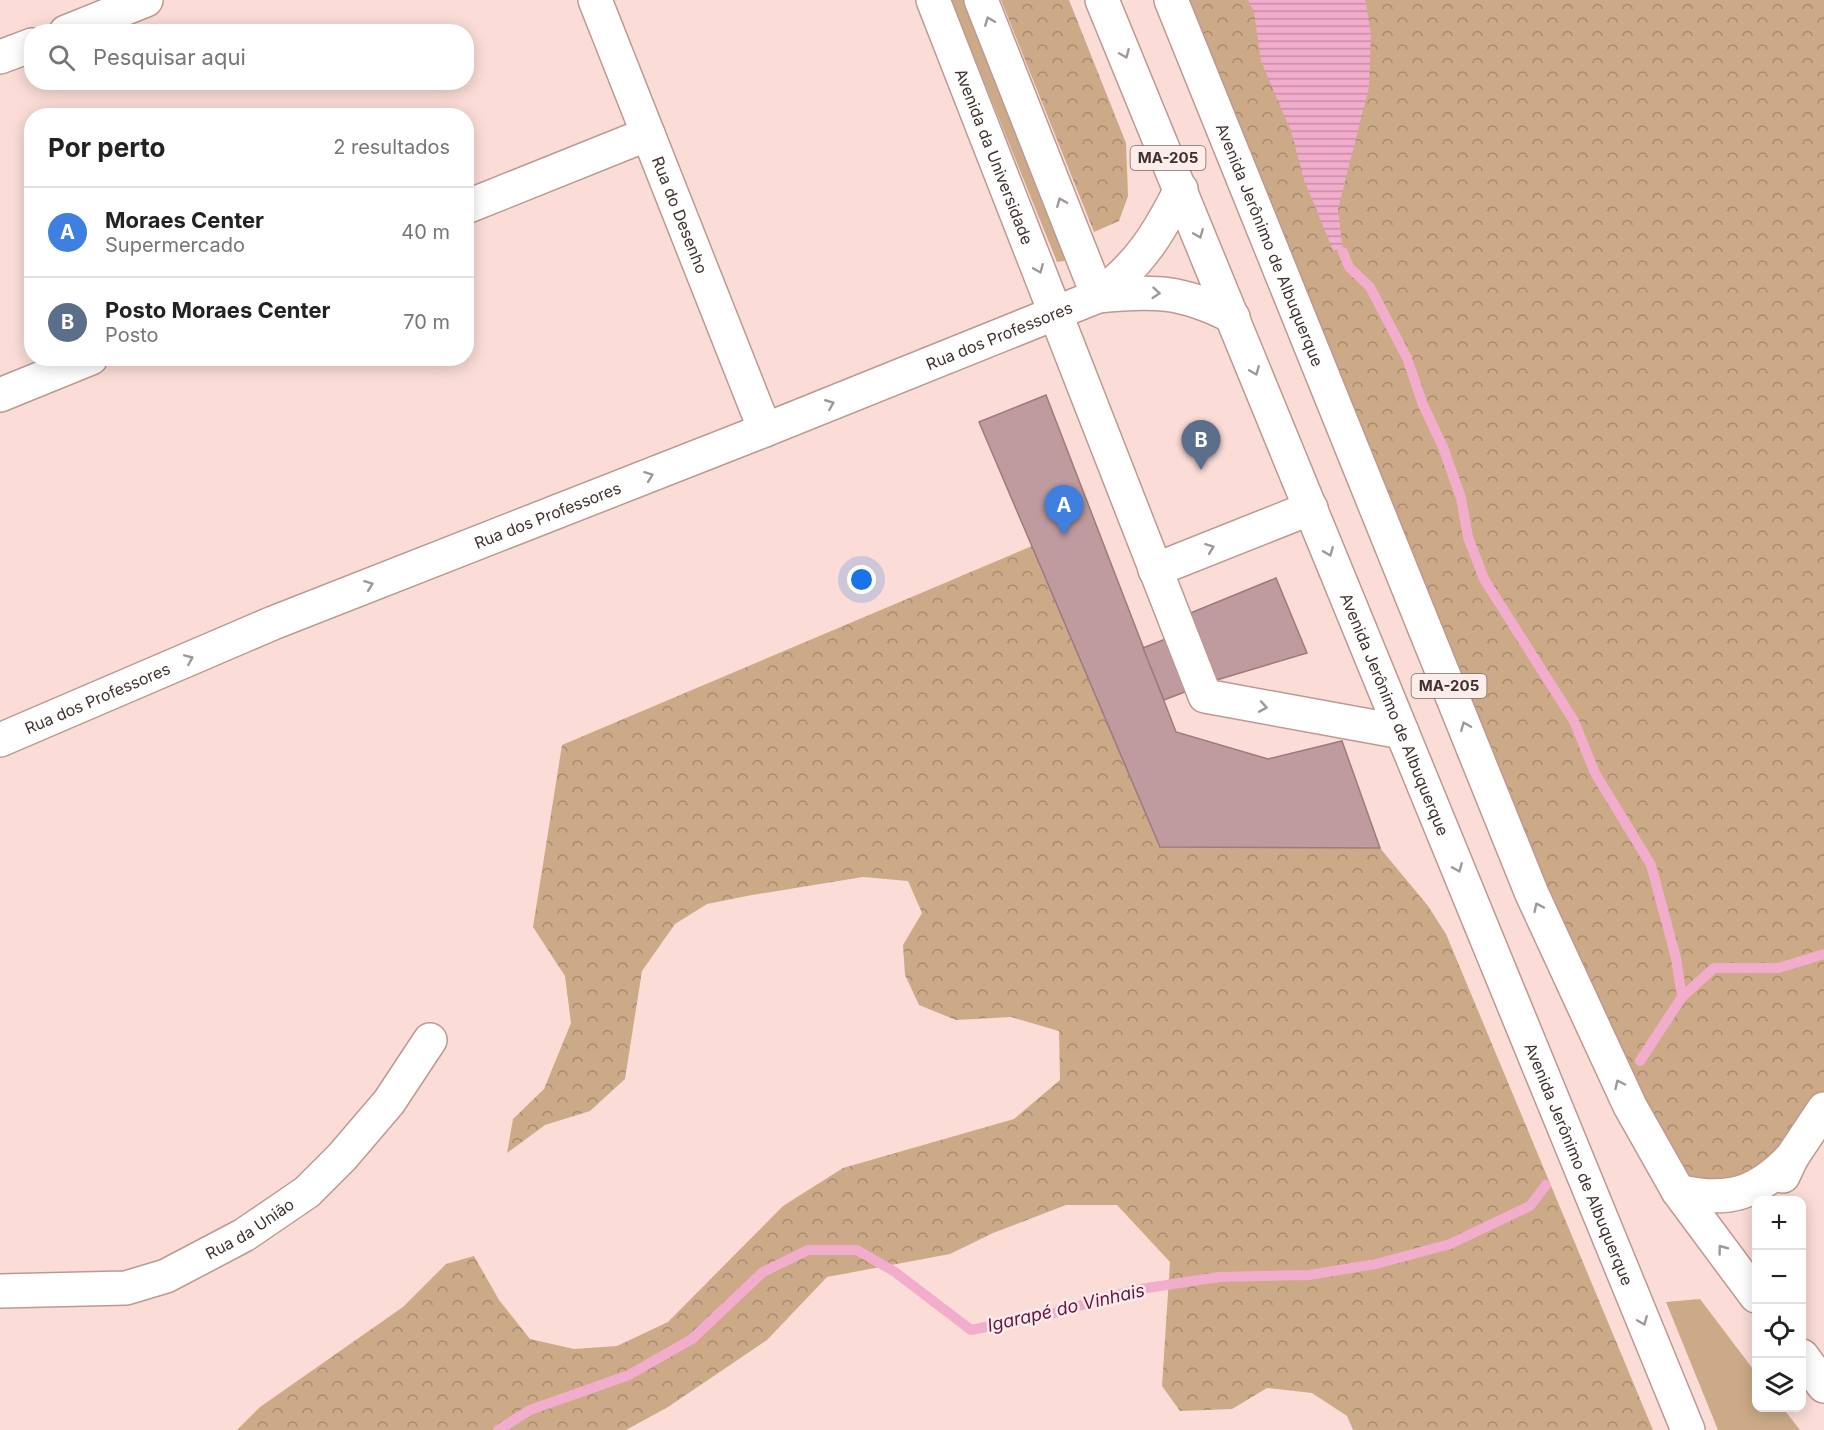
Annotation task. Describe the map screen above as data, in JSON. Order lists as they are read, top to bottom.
{
  "streets": {
    "street": [
      "Avenida da Universidade",
      "MA-205",
      "Rua do Desenho",
      "Avenida Jerônimo de Albuquerque",
      "Rua dos Professores",
      "Rua da União"
    ]
  },
  "crossings": [
    ["Avenida da Universidade", "Avenida Jerônimo de Albuquerque"],
    ["Avenida da Universidade", "Rua dos Professores"],
    ["Rua do Desenho", "Rua dos Professores"],
    ["Avenida Jerônimo de Albuquerque", "Rua dos Professores"]
  ],
  "one_way": ["Rua dos Professores"],
  "water": ["Igarapé do Vinhais"],
  "page": {
    "search": "Pesquisar aqui",
    "heading": ["Por perto", "2 resultados"],
    "list": [
      {
        "mark": "A",
        "name": "Moraes Center",
        "note": "Supermercado",
        "value": "40 m"
      },
      {
        "mark": "B",
        "name": "Posto Moraes Center",
        "note": "Posto",
        "value": "70 m"
      }
    ],
    "pins": ["B", "A"],
    "map_buttons": ["+", "−"]
  }
}
